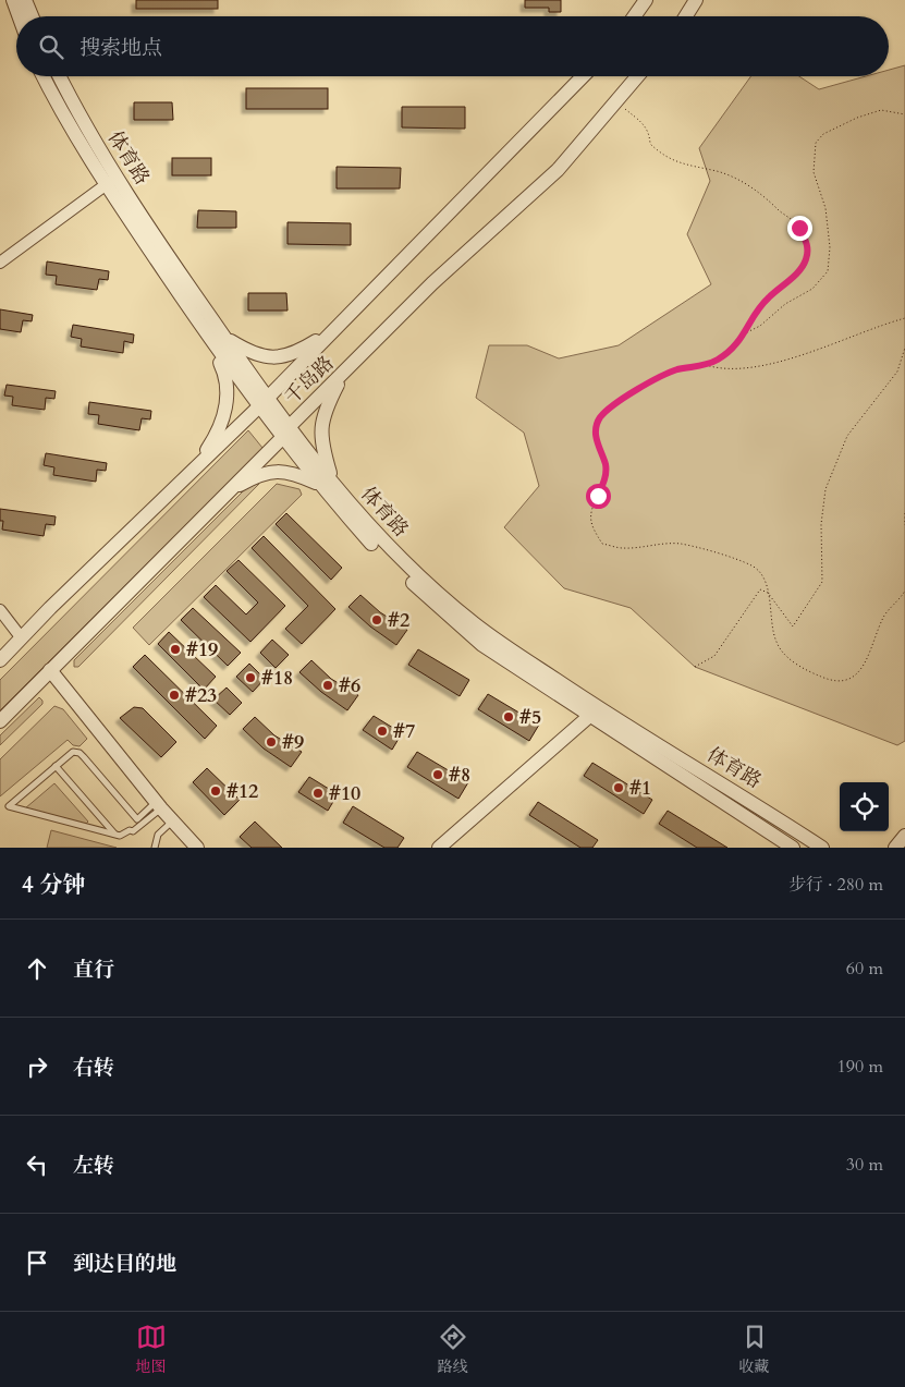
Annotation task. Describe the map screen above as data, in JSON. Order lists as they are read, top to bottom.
{
  "streets": {
    "street": ["体育路", "千岛路"]
  },
  "crossings": [
    ["体育路", "千岛路"]
  ],
  "places": [
    "#2",
    "#19",
    "#18",
    "#6",
    "#23",
    "#5",
    "#7",
    "#9",
    "#8",
    "#1",
    "#12",
    "#10"
  ],
  "page": {
    "search": "搜索地点",
    "heading": ["4 分钟", "步行 · 280 m"],
    "list": [
      ["直行", "60 m"],
      ["右转", "190 m"],
      ["左转", "30 m"],
      "到达目的地"
    ],
    "nav": ["地图", "路线", "收藏"]
  }
}
